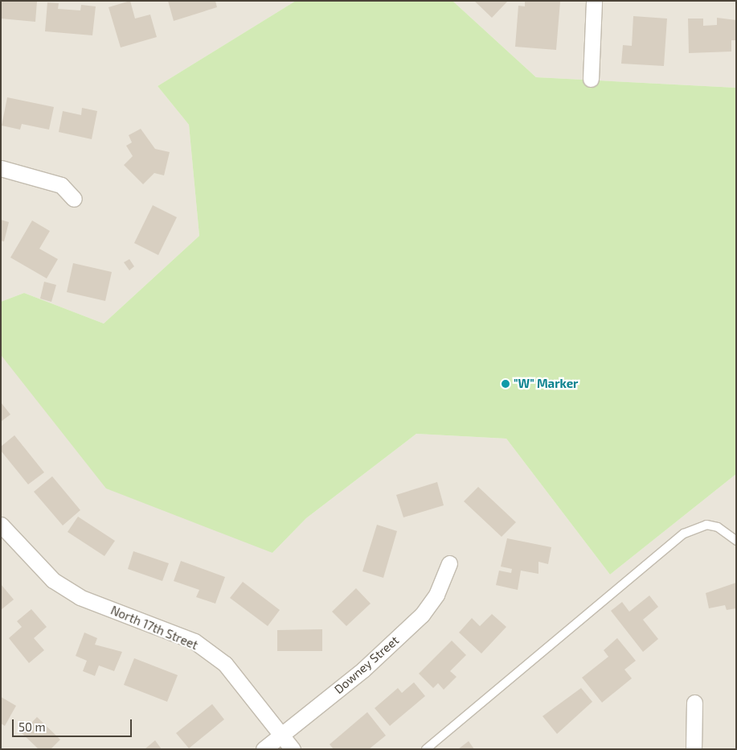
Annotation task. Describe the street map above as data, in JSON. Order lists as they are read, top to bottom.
{
  "streets": {
    "street": ["North 17th Street", "Downey Street"]
  },
  "crossings": [
    ["North 17th Street", "Downey Street"]
  ],
  "places": ["\"W\" Marker"],
  "scale_bar": "50 m"
}
